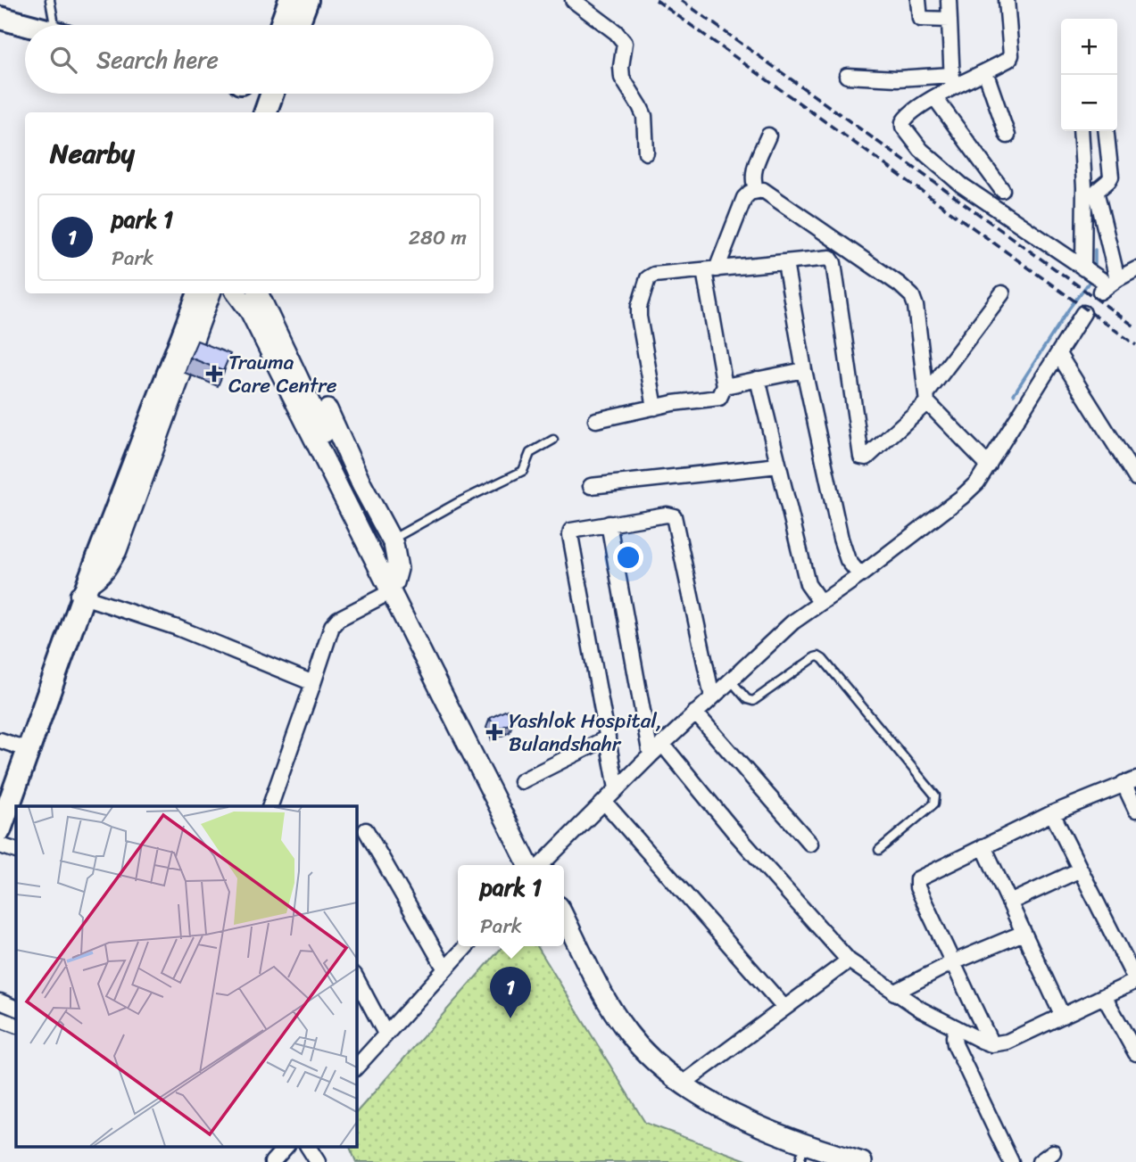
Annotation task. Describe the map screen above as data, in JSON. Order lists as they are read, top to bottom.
{
  "places": {
    "health": ["Trauma Care Centre", "Yashlok Hospital, Bulandshahr"]
  },
  "page": {
    "map_buttons": ["+", "−"],
    "search": "Search here",
    "heading": "Nearby",
    "list": [
      {
        "mark": "1",
        "name": "park 1",
        "note": "Park",
        "value": "280 m"
      }
    ],
    "popup": ["park 1", "Park"],
    "pins": "1"
  }
}
